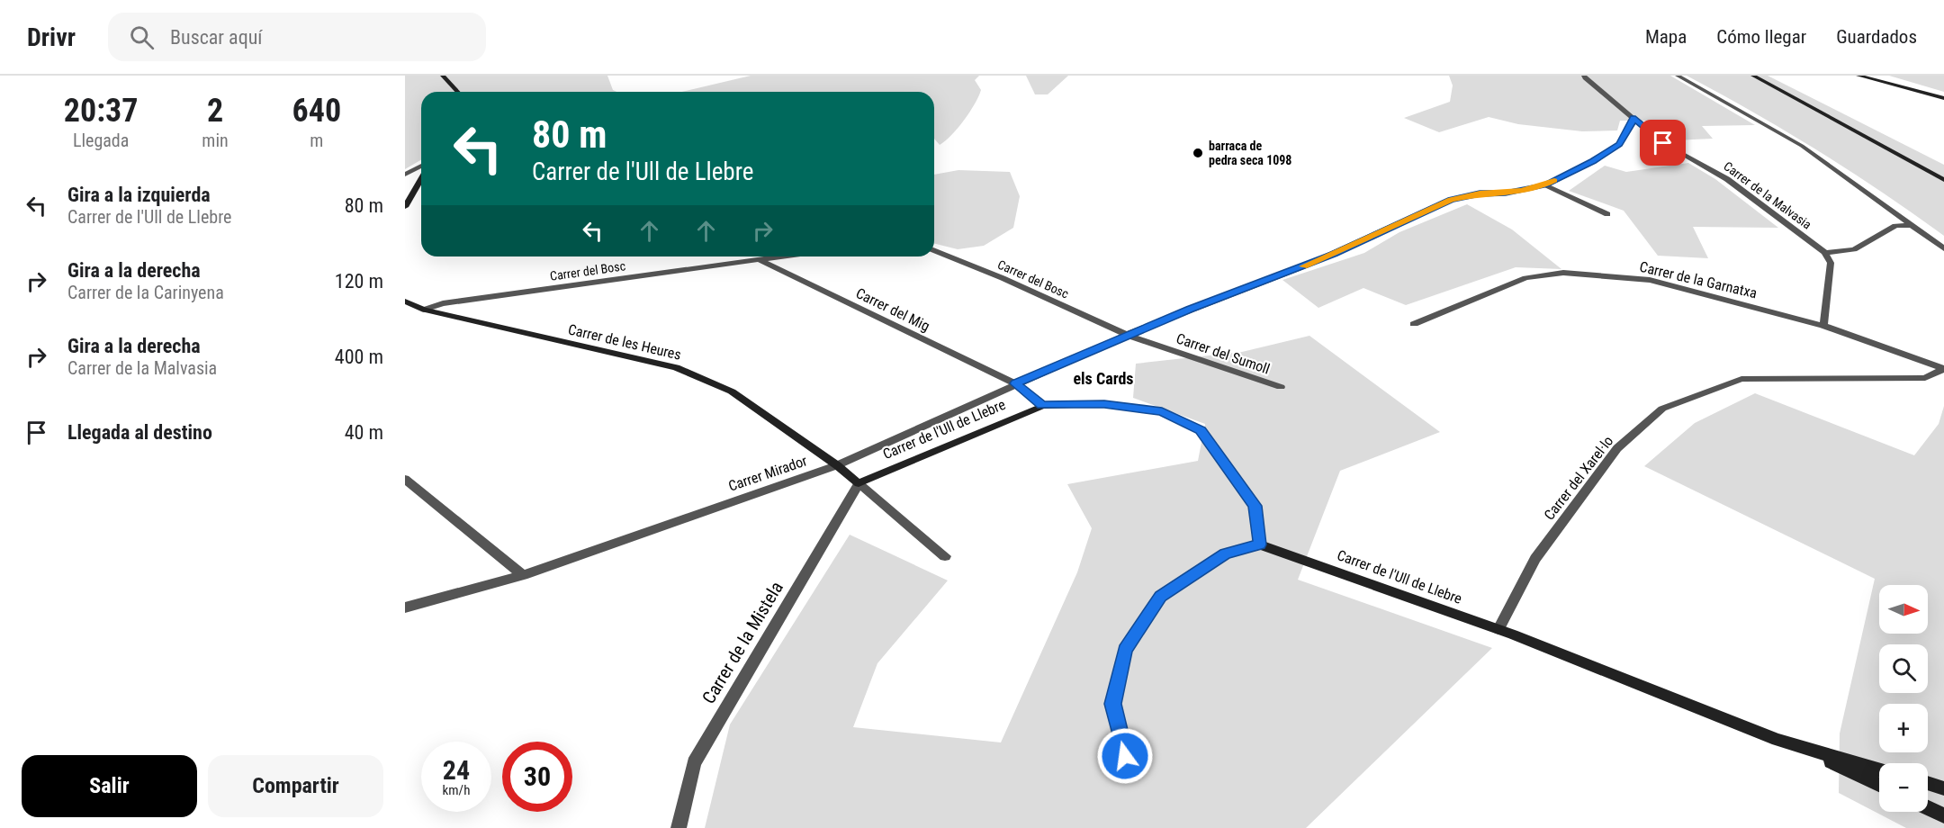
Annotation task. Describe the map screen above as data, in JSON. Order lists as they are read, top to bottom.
{
  "streets": {
    "street": [
      "Carrer de la Malvasia",
      "Carrer del Bosc",
      "Carrer de la Garnatxa",
      "Carrer del Mig",
      "Carrer de les Heures",
      "Carrer del Sumoll",
      "Carrer de l'Ull de Llebre",
      "Carrer Mirador",
      "Carrer del Xarel·lo",
      "Carrer de la Mistela"
    ]
  },
  "crossings": [
    ["Carrer de la Malvasia", "Carrer Mirador"],
    ["Carrer del Bosc", "Carrer del Mig"],
    ["Carrer del Bosc", "Carrer de les Heures"],
    ["Carrer del Bosc", "Carrer del Sumoll"],
    ["Carrer del Bosc", "Carrer Mirador"],
    ["Carrer de la Garnatxa", "Carrer del Xarel·lo"],
    ["Carrer del Mig", "Carrer de l'Ull de Llebre"],
    ["Carrer del Mig", "Carrer Mirador"],
    ["Carrer de les Heures", "Carrer de l'Ull de Llebre"],
    ["Carrer de les Heures", "Carrer Mirador"],
    ["Carrer de les Heures", "Carrer de la Mistela"],
    ["Carrer del Sumoll", "Carrer Mirador"],
    ["Carrer de l'Ull de Llebre", "Carrer Mirador"],
    ["Carrer de l'Ull de Llebre", "Carrer del Xarel·lo"],
    ["Carrer de l'Ull de Llebre", "Carrer de la Mistela"]
  ],
  "districts": ["els Cards"],
  "places": ["barraca de pedra seca 1098"],
  "north": "right",
  "page": {
    "header": "Drivr",
    "search": "Buscar aquí",
    "nav": ["Mapa", "Cómo llegar", "Guardados"],
    "eta": [
      "20:37",
      "Llegada",
      "2",
      "min",
      "640",
      "m"
    ],
    "turn": ["80 m", "Carrer de l'Ull de Llebre"],
    "list": [
      {
        "name": "Gira a la izquierda",
        "note": "Carrer de l'Ull de Llebre",
        "value": "80 m"
      },
      {
        "name": "Gira a la derecha",
        "note": "Carrer de la Carinyena",
        "value": "120 m"
      },
      {
        "name": "Gira a la derecha",
        "note": "Carrer de la Malvasia",
        "value": "400 m"
      },
      {
        "name": "Llegada al destino",
        "value": "40 m"
      }
    ],
    "map_buttons": ["+", "−"],
    "speed": "24 km/h",
    "limit": "30",
    "buttons": ["Salir", "Compartir"]
  }
}
